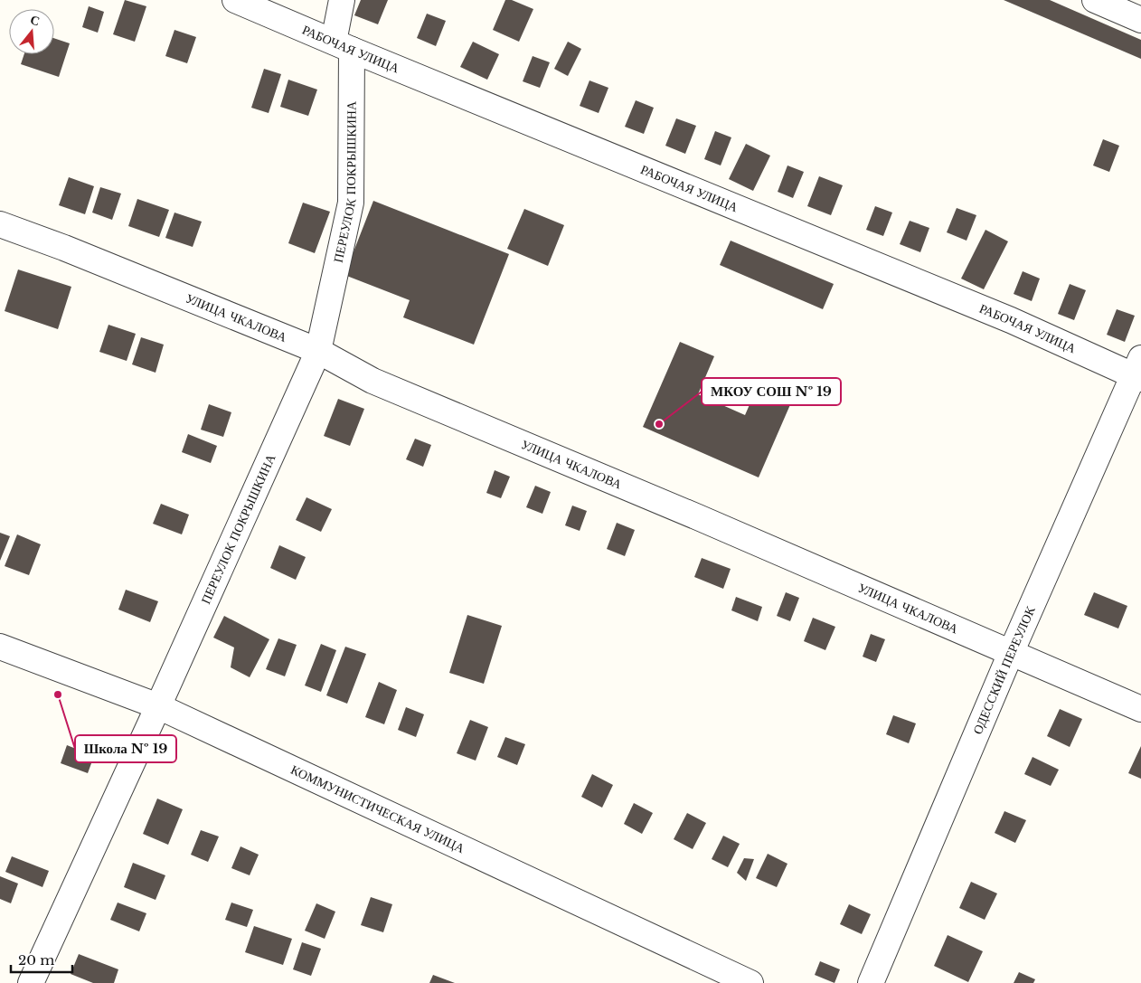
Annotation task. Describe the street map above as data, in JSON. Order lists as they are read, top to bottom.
{
  "streets": {
    "street": [
      "РАБОЧАЯ УЛИЦА",
      "ПЕРЕУЛОК ПОКРЫШКИНА",
      "УЛИЦА ЧКАЛОВА",
      "ОДЕССКИЙ ПЕРЕУЛОК",
      "КОММУНИСТИЧЕСКАЯ УЛИЦА"
    ]
  },
  "crossings": [
    ["РАБОЧАЯ УЛИЦА", "ПЕРЕУЛОК ПОКРЫШКИНА"],
    ["РАБОЧАЯ УЛИЦА", "ОДЕССКИЙ ПЕРЕУЛОК"],
    ["ПЕРЕУЛОК ПОКРЫШКИНА", "УЛИЦА ЧКАЛОВА"],
    ["ПЕРЕУЛОК ПОКРЫШКИНА", "КОММУНИСТИЧЕСКАЯ УЛИЦА"],
    ["УЛИЦА ЧКАЛОВА", "ОДЕССКИЙ ПЕРЕУЛОК"]
  ],
  "places": ["МКОУ СОШ № 19", "Школа № 19"],
  "scale_bar": "20 m",
  "north": "top"
}
